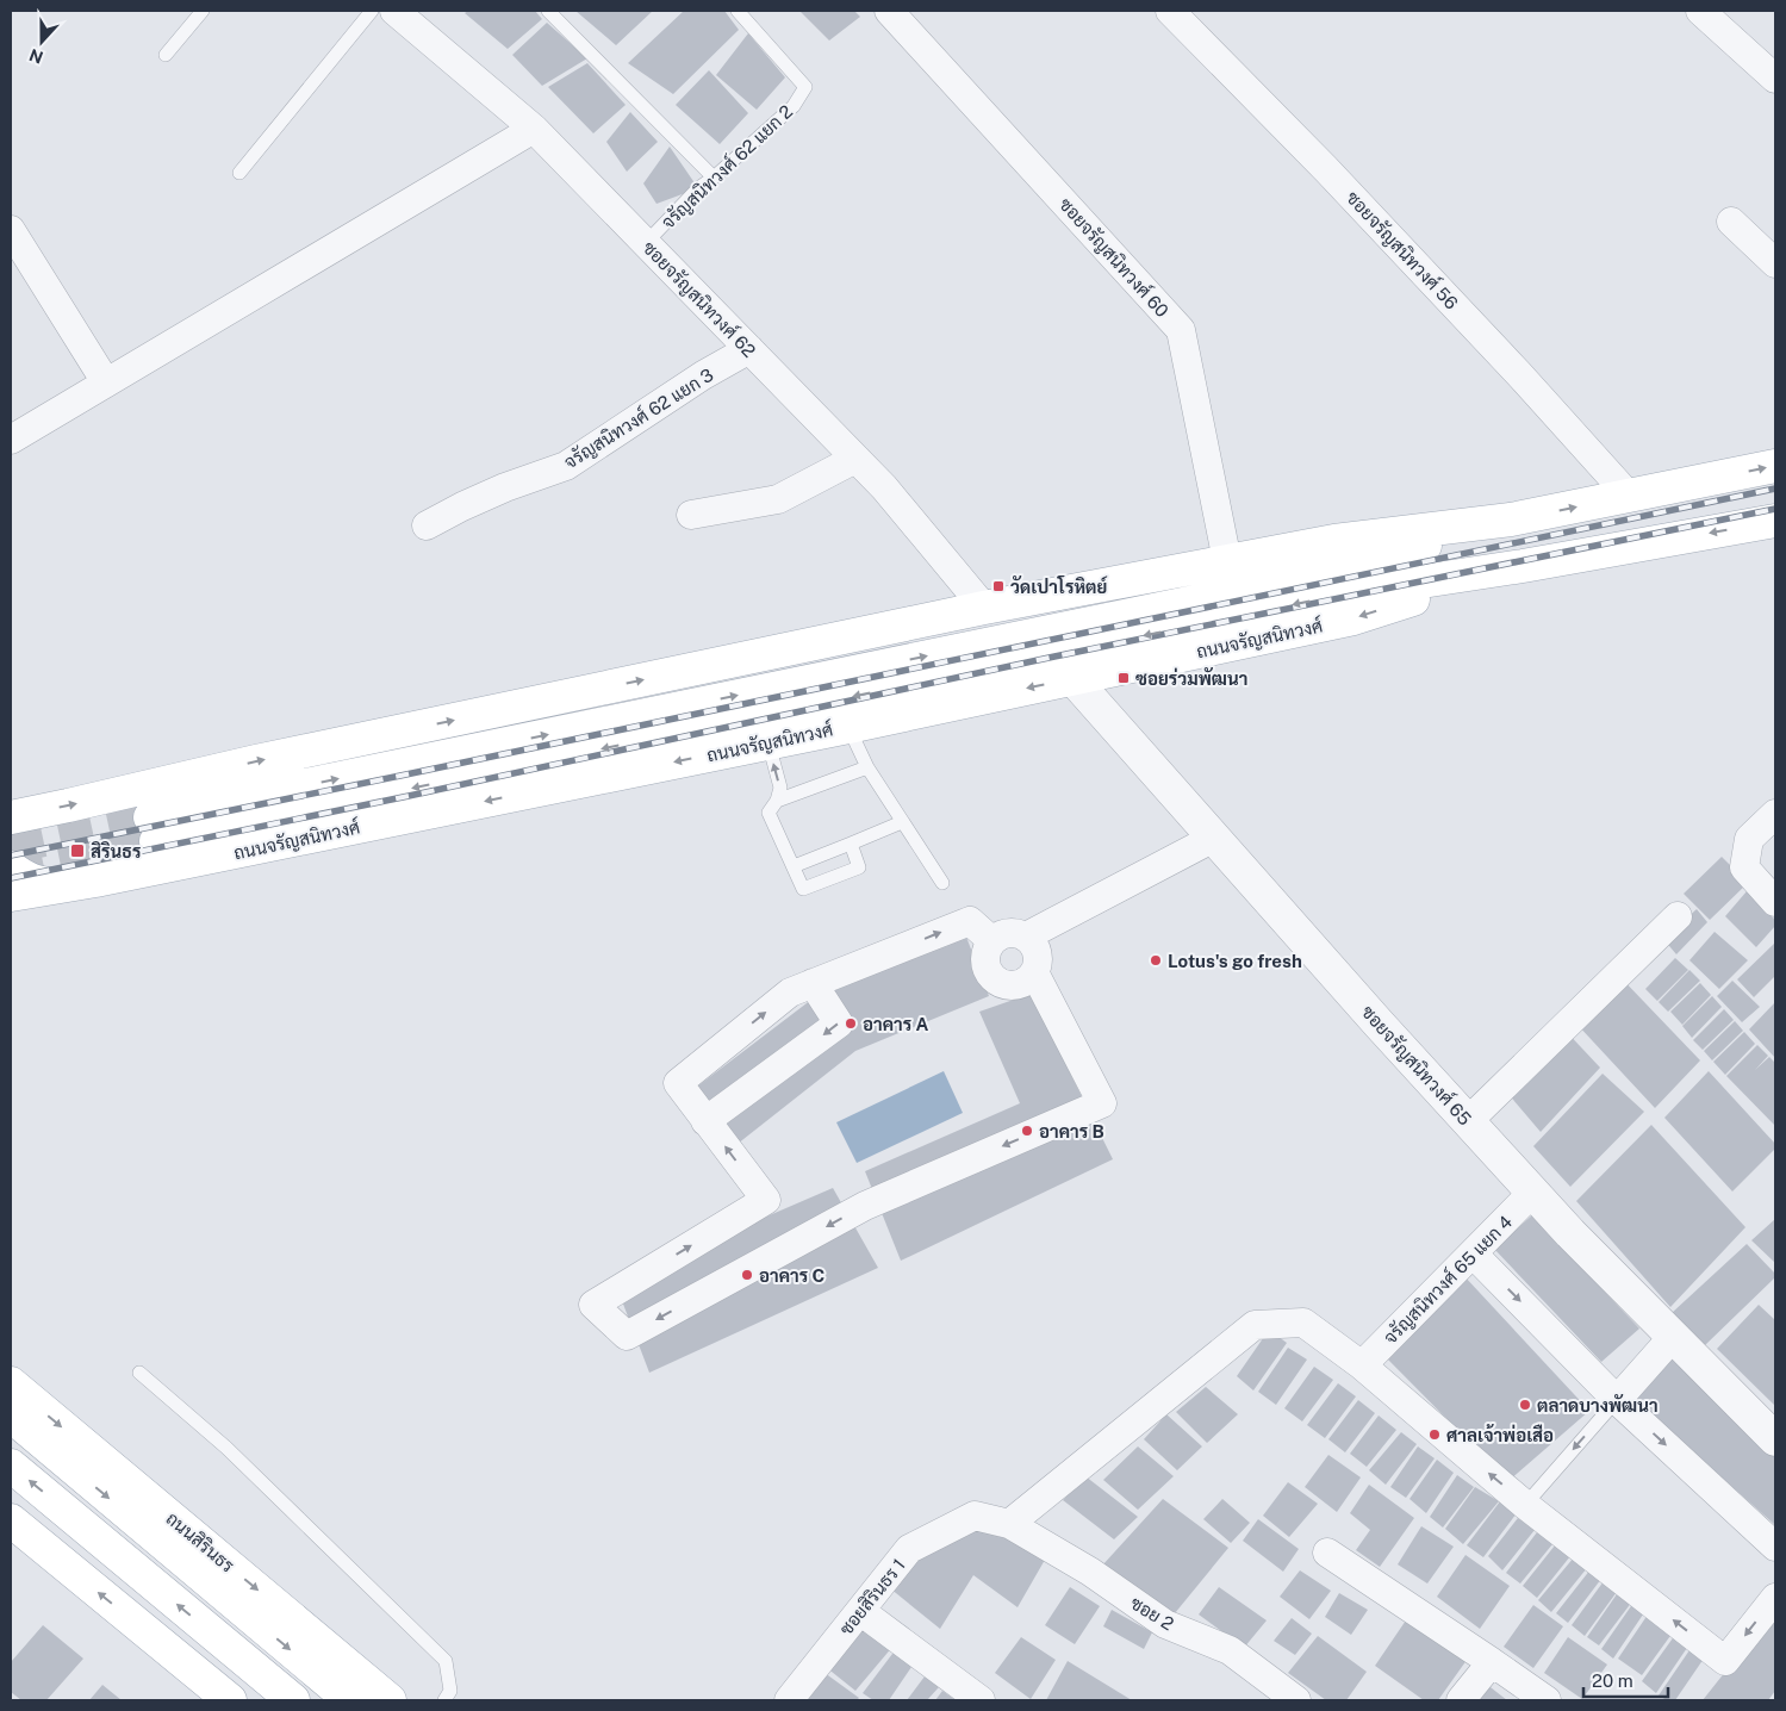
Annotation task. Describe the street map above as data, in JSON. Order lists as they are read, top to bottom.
{
  "streets": {
    "main road": ["ถนนจรัญสนิทวงศ์", "ถนนสิรินธร"],
    "street": [
      "ซอยจรัญสนิทวงศ์ 56",
      "ซอยจรัญสนิทวงศ์ 60",
      "ซอยจรัญสนิทวงศ์ 62",
      "จรัญสนิทวงศ์ 62 แยก 3",
      "ซอยจรัญสนิทวงศ์ 65",
      "จรัญสนิทวงศ์ 65 แยก 4",
      "ซอยสิรินธร 1",
      "ซอย 2"
    ],
    "lane": ["จรัญสนิทวงศ์ 62 แยก 2"]
  },
  "crossings": [
    ["จรัญสนิทวงศ์ 62 แยก 2", "ซอยจรัญสนิทวงศ์ 62"],
    ["ซอยจรัญสนิทวงศ์ 56", "ถนนจรัญสนิทวงศ์"],
    ["ซอยจรัญสนิทวงศ์ 60", "ถนนจรัญสนิทวงศ์"],
    ["ซอยจรัญสนิทวงศ์ 62", "จรัญสนิทวงศ์ 62 แยก 3"],
    ["ซอยจรัญสนิทวงศ์ 62", "ถนนจรัญสนิทวงศ์"],
    ["ถนนจรัญสนิทวงศ์", "ซอยจรัญสนิทวงศ์ 65"],
    ["ซอยจรัญสนิทวงศ์ 65", "จรัญสนิทวงศ์ 65 แยก 4"],
    ["ซอยสิรินธร 1", "ซอย 2"]
  ],
  "places": {
    "transit": ["วัดเปาโรหิตย์", "ซอยร่วมพัฒนา", "สิรินธร"],
    "other": [
      "Lotus's go fresh",
      "อาคาร A",
      "อาคาร B",
      "อาคาร C",
      "ตลาดบางพัฒนา",
      "ศาลเจ้าพ่อเสือ"
    ]
  },
  "scale_bar": "20 m",
  "north": "bottom"
}
